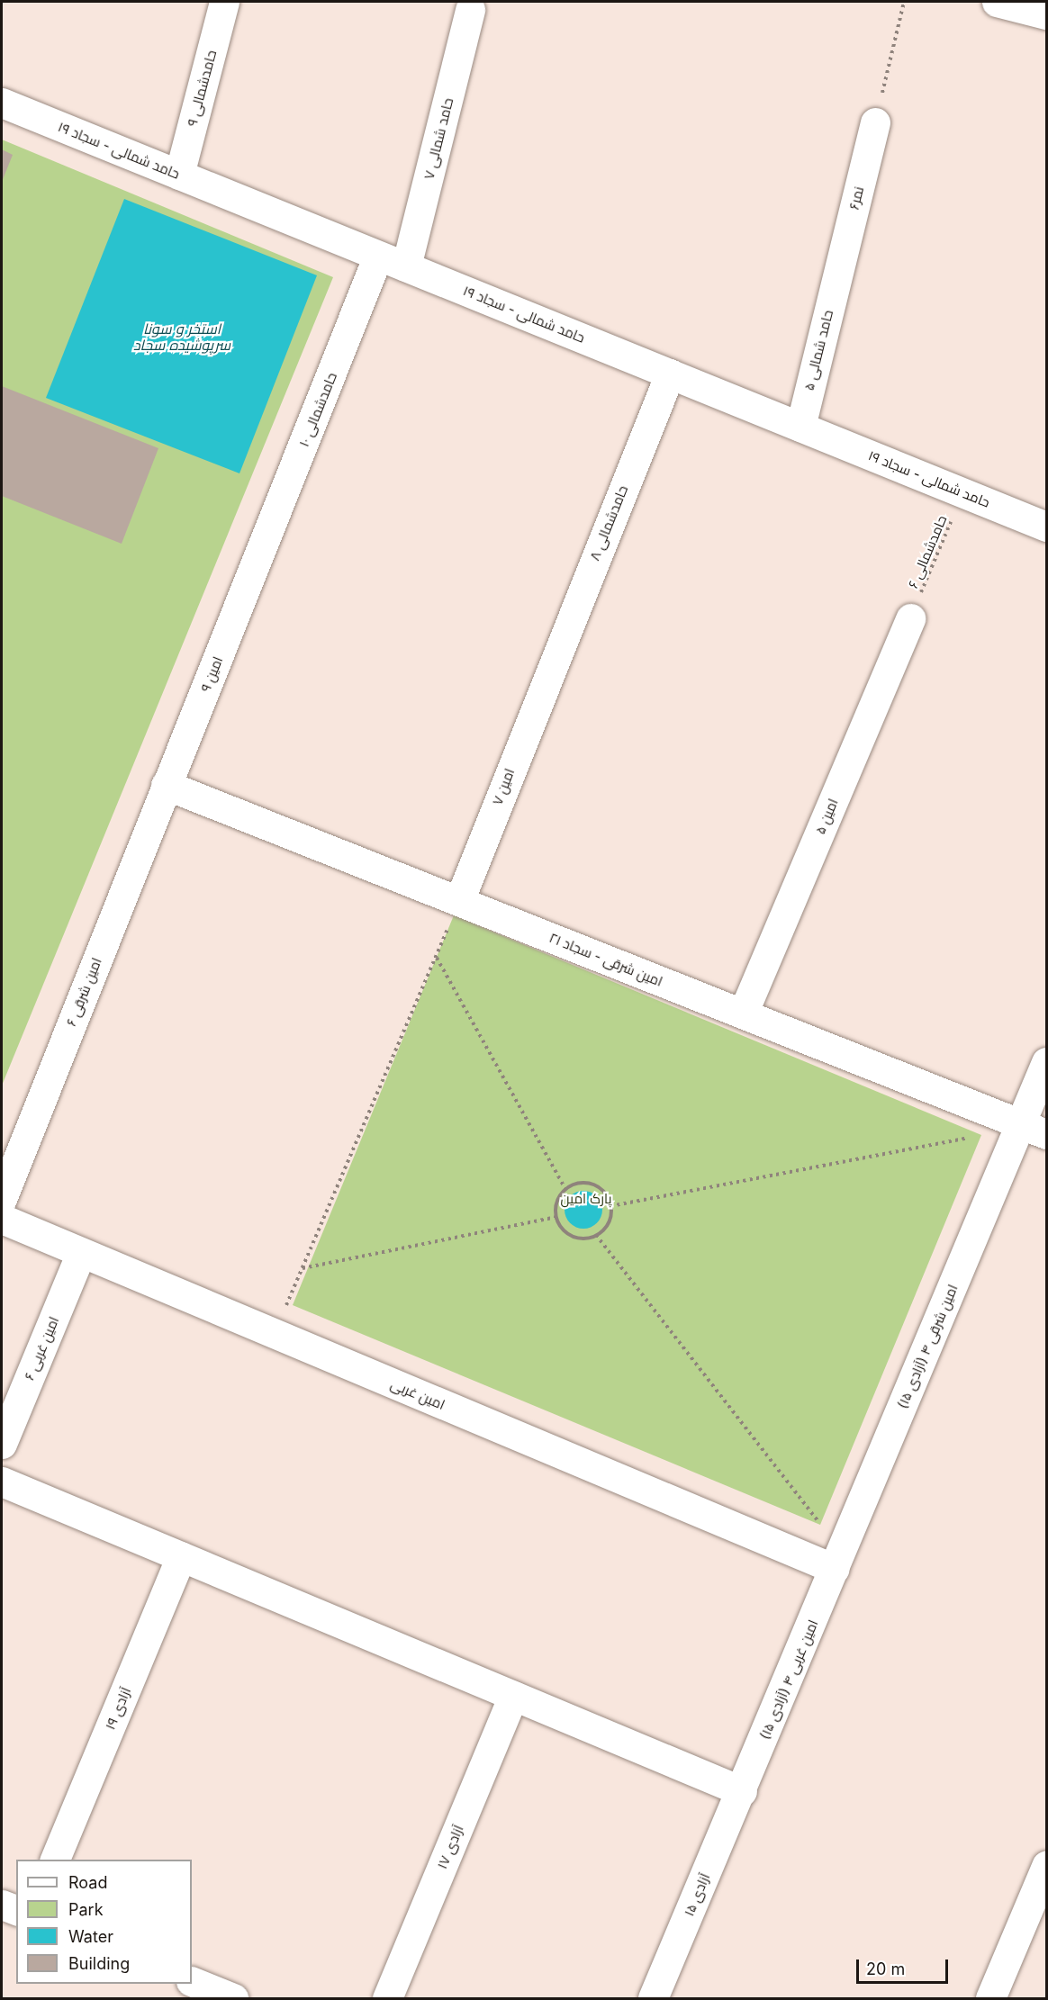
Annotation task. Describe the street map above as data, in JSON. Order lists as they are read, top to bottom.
{
  "streets": {
    "street": [
      "حامدشمالی ۹",
      "حامد شمالی ۷",
      "حامد شمالی - سجاد ۱۹",
      "نمر۶",
      "حامد شمالی ۵",
      "حامدشمالی ۱۰",
      "حامدشمالی ۸",
      "امین ۹",
      "امین ۷",
      "امین ۵",
      "امین شرقی - سجاد ۲۱",
      "امین شرقی ۶",
      "امین شرقی ۴ (آزادی ۱۵)",
      "امین غربی ۶",
      "امین غربی",
      "امین غربی ۴ (آزادی ۱۵)",
      "۱۹ آزادی",
      "۱۷ آزادی",
      "۱۵ آزادی"
    ],
    "path": ["حامدشمالی ۶"]
  },
  "crossings": [
    ["حامدشمالی ۹", "حامد شمالی - سجاد ۱۹"],
    ["حامد شمالی ۷", "حامد شمالی - سجاد ۱۹"],
    ["حامد شمالی - سجاد ۱۹", "حامد شمالی ۵"],
    ["حامد شمالی - سجاد ۱۹", "حامدشمالی ۱۰"],
    ["حامد شمالی - سجاد ۱۹", "حامدشمالی ۸"],
    ["حامد شمالی - سجاد ۱۹", "حامدشمالی ۶"],
    ["نمر۶", "حامد شمالی ۵"],
    ["حامدشمالی ۱۰", "امین ۹"],
    ["حامدشمالی ۸", "امین ۷"],
    ["حامدشمالی ۶", "امین ۵"],
    ["امین ۹", "امین شرقی - سجاد ۲۱"],
    ["امین ۹", "امین شرقی ۶"],
    ["امین ۷", "امین شرقی - سجاد ۲۱"],
    ["امین ۵", "امین شرقی - سجاد ۲۱"],
    ["امین شرقی - سجاد ۲۱", "امین شرقی ۶"],
    ["امین شرقی - سجاد ۲۱", "امین شرقی ۴ (آزادی ۱۵)"],
    ["امین شرقی ۴ (آزادی ۱۵)", "امین غربی"],
    ["امین شرقی ۴ (آزادی ۱۵)", "امین غربی ۴ (آزادی ۱۵)"],
    ["امین غربی ۶", "امین غربی"],
    ["امین غربی", "امین غربی ۴ (آزادی ۱۵)"],
    ["امین غربی ۴ (آزادی ۱۵)", "۱۵ آزادی"]
  ],
  "water": ["استخر و سونا سرپوشیده سجاد"],
  "parks": ["پارک امین"],
  "legend": [
    "Road",
    "Park",
    "Water",
    "Building"
  ],
  "scale_bar": "20 m"
}
